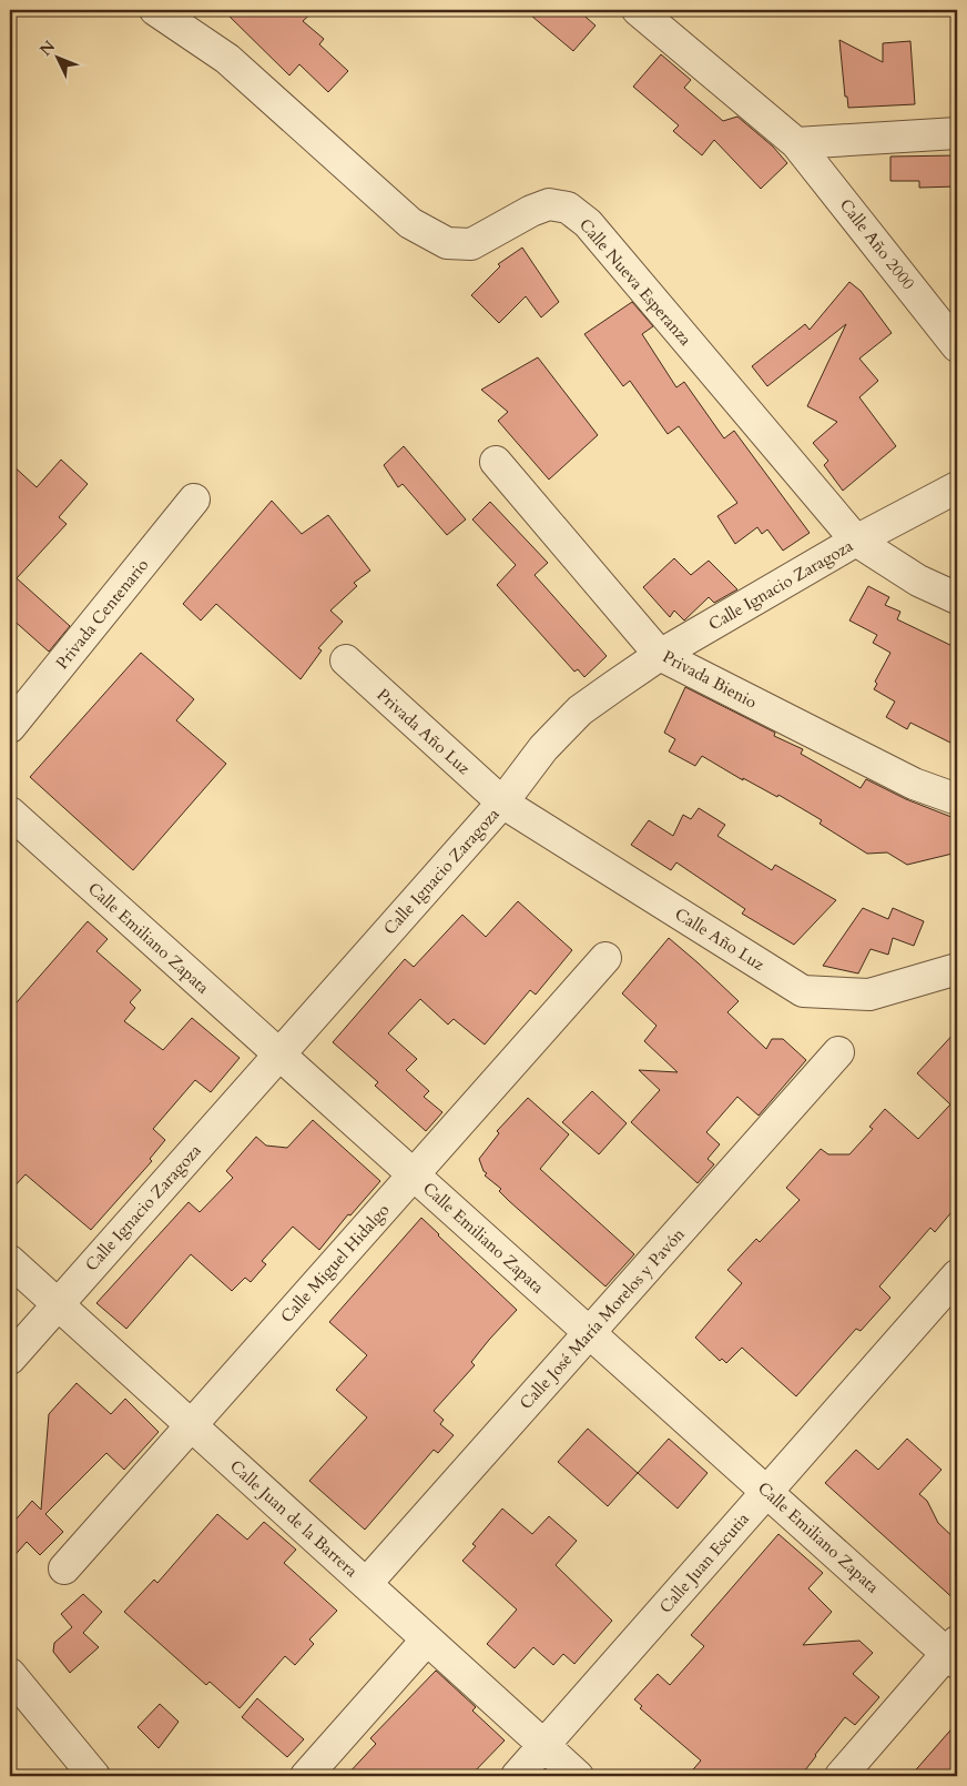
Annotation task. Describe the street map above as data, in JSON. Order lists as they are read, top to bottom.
{
  "streets": {
    "street": [
      "Calle Año 2000",
      "Calle Nueva Esperanza",
      "Calle Ignacio Zaragoza",
      "Privada Centenario",
      "Privada Bienio",
      "Privada Año Luz",
      "Calle Emiliano Zapata",
      "Calle Año Luz",
      "Calle Miguel Hidalgo",
      "Calle José María Morelos y Pavón",
      "Calle Juan de la Barrera",
      "Calle Juan Escutia"
    ]
  },
  "crossings": [
    ["Calle Nueva Esperanza", "Calle Ignacio Zaragoza"],
    ["Calle Ignacio Zaragoza", "Privada Bienio"],
    ["Calle Ignacio Zaragoza", "Privada Año Luz"],
    ["Calle Ignacio Zaragoza", "Calle Emiliano Zapata"],
    ["Calle Ignacio Zaragoza", "Calle Año Luz"],
    ["Calle Ignacio Zaragoza", "Calle Juan de la Barrera"],
    ["Privada Año Luz", "Calle Año Luz"],
    ["Calle Emiliano Zapata", "Calle Miguel Hidalgo"],
    ["Calle Emiliano Zapata", "Calle José María Morelos y Pavón"],
    ["Calle Emiliano Zapata", "Calle Juan Escutia"],
    ["Calle Miguel Hidalgo", "Calle Juan de la Barrera"],
    ["Calle José María Morelos y Pavón", "Calle Juan de la Barrera"],
    ["Calle Juan de la Barrera", "Calle Juan Escutia"]
  ],
  "north": "top left"
}
